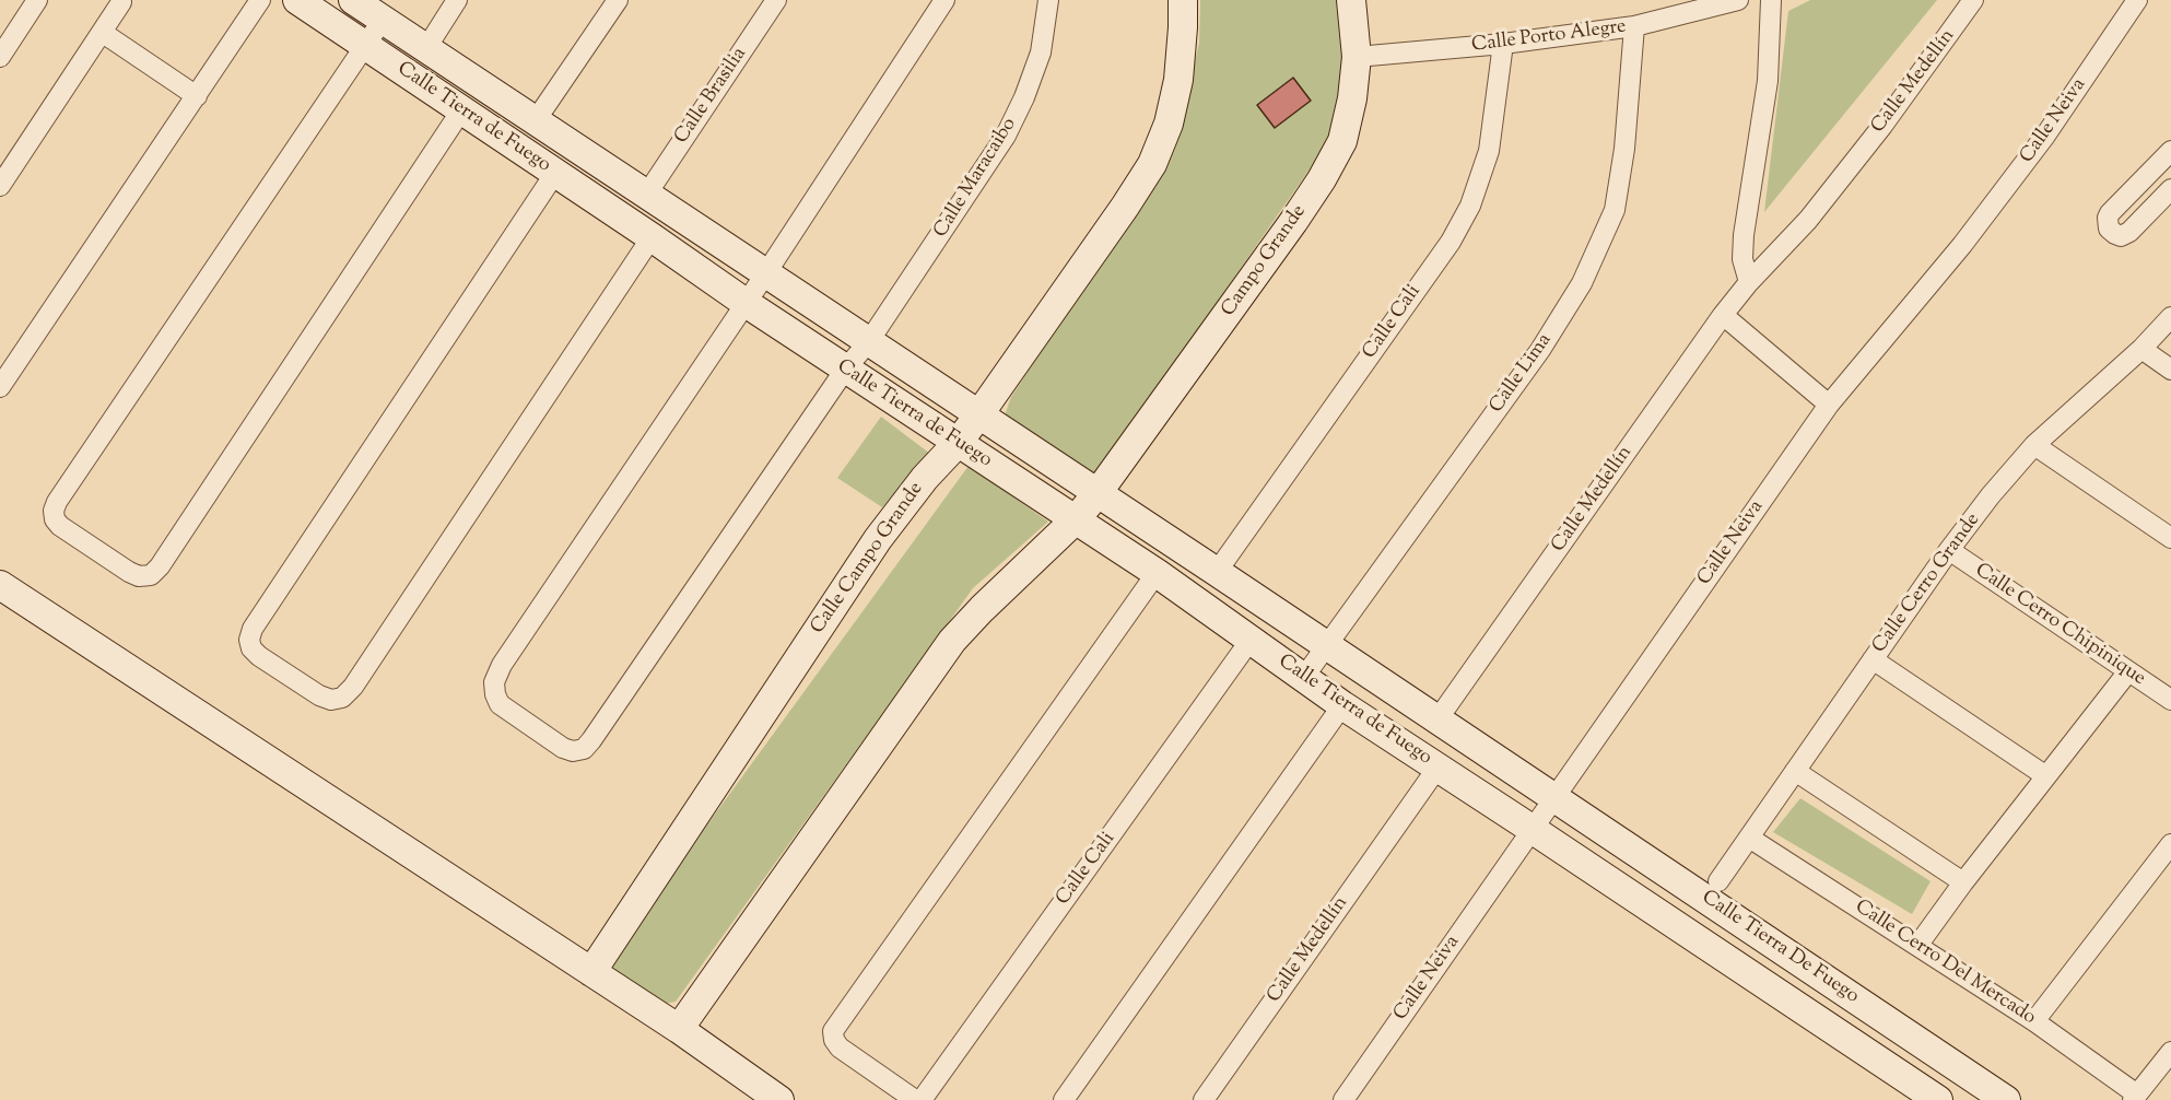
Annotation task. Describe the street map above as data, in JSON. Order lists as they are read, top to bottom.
{
  "streets": {
    "street": [
      "Calle Porto Alegre",
      "Calle Medellín",
      "Calle Brasilia",
      "Calle Tierra de Fuego",
      "Calle Neiva",
      "Calle Maracaibo",
      "Campo Grande",
      "Calle Cali",
      "Calle Lima",
      "Calle Campo Grande",
      "Calle Cerro Grande",
      "Calle Cerro Chipinique",
      "Calle Tierra De Fuego",
      "Calle Cerro Del Mercado"
    ]
  },
  "crossings": [
    ["Calle Porto Alegre", "Campo Grande"],
    ["Calle Porto Alegre", "Calle Cali"],
    ["Calle Porto Alegre", "Calle Lima"],
    ["Calle Medellín", "Calle Tierra de Fuego"],
    ["Calle Brasilia", "Calle Tierra de Fuego"],
    ["Calle Tierra de Fuego", "Calle Neiva"],
    ["Calle Tierra de Fuego", "Calle Maracaibo"],
    ["Calle Tierra de Fuego", "Campo Grande"],
    ["Calle Tierra de Fuego", "Calle Cali"],
    ["Calle Tierra de Fuego", "Calle Lima"],
    ["Calle Tierra de Fuego", "Calle Campo Grande"],
    ["Calle Tierra de Fuego", "Calle Tierra De Fuego"],
    ["Calle Neiva", "Calle Tierra De Fuego"],
    ["Calle Cerro Grande", "Calle Cerro Chipinique"],
    ["Calle Cerro Grande", "Calle Cerro Del Mercado"]
  ]
}
